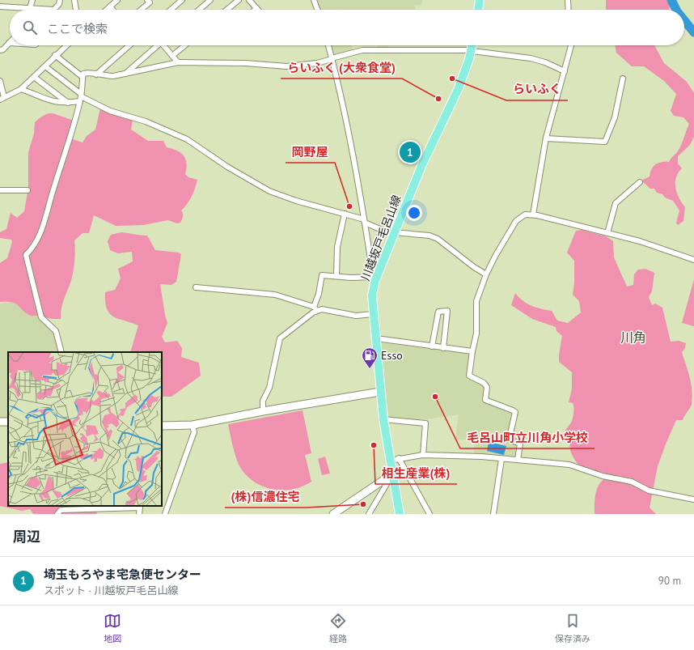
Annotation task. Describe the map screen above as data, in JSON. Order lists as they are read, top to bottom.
{
  "streets": {
    "main road": ["川越坂戸毛呂山線"]
  },
  "districts": ["川角"],
  "places": {
    "other": [
      "らいふく",
      "らいふく (大衆食堂)",
      "岡野屋",
      "毛呂山町立川角小学校",
      "相生産業(株)",
      "(株)信濃住宅"
    ],
    "fuel station": ["Esso"]
  },
  "page": {
    "search": "ここで検索",
    "pins": "1",
    "heading": "周辺",
    "list": [
      {
        "mark": "1",
        "name": "埼玉もろやま宅急便センター",
        "note": "スポット · 川越坂戸毛呂山線",
        "value": "90 m"
      }
    ],
    "nav": ["地図", "経路", "保存済み"]
  }
}
